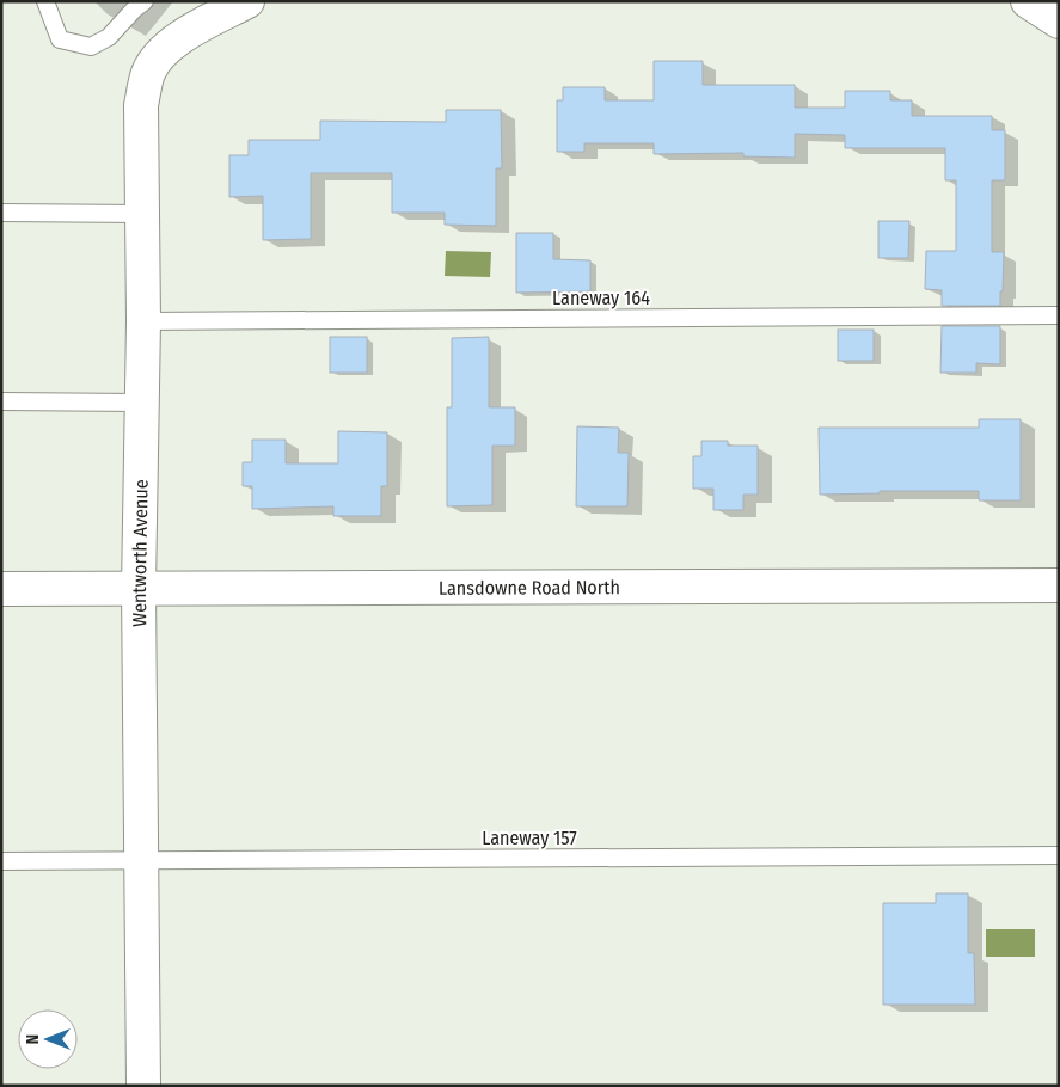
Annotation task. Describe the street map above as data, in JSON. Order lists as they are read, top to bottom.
{
  "streets": {
    "street": ["Wentworth Avenue", "Lansdowne Road North"],
    "lane": ["Laneway 164", "Laneway 157"]
  },
  "crossings": [
    ["Laneway 164", "Wentworth Avenue"],
    ["Wentworth Avenue", "Lansdowne Road North"],
    ["Wentworth Avenue", "Laneway 157"]
  ],
  "north": "left"
}
